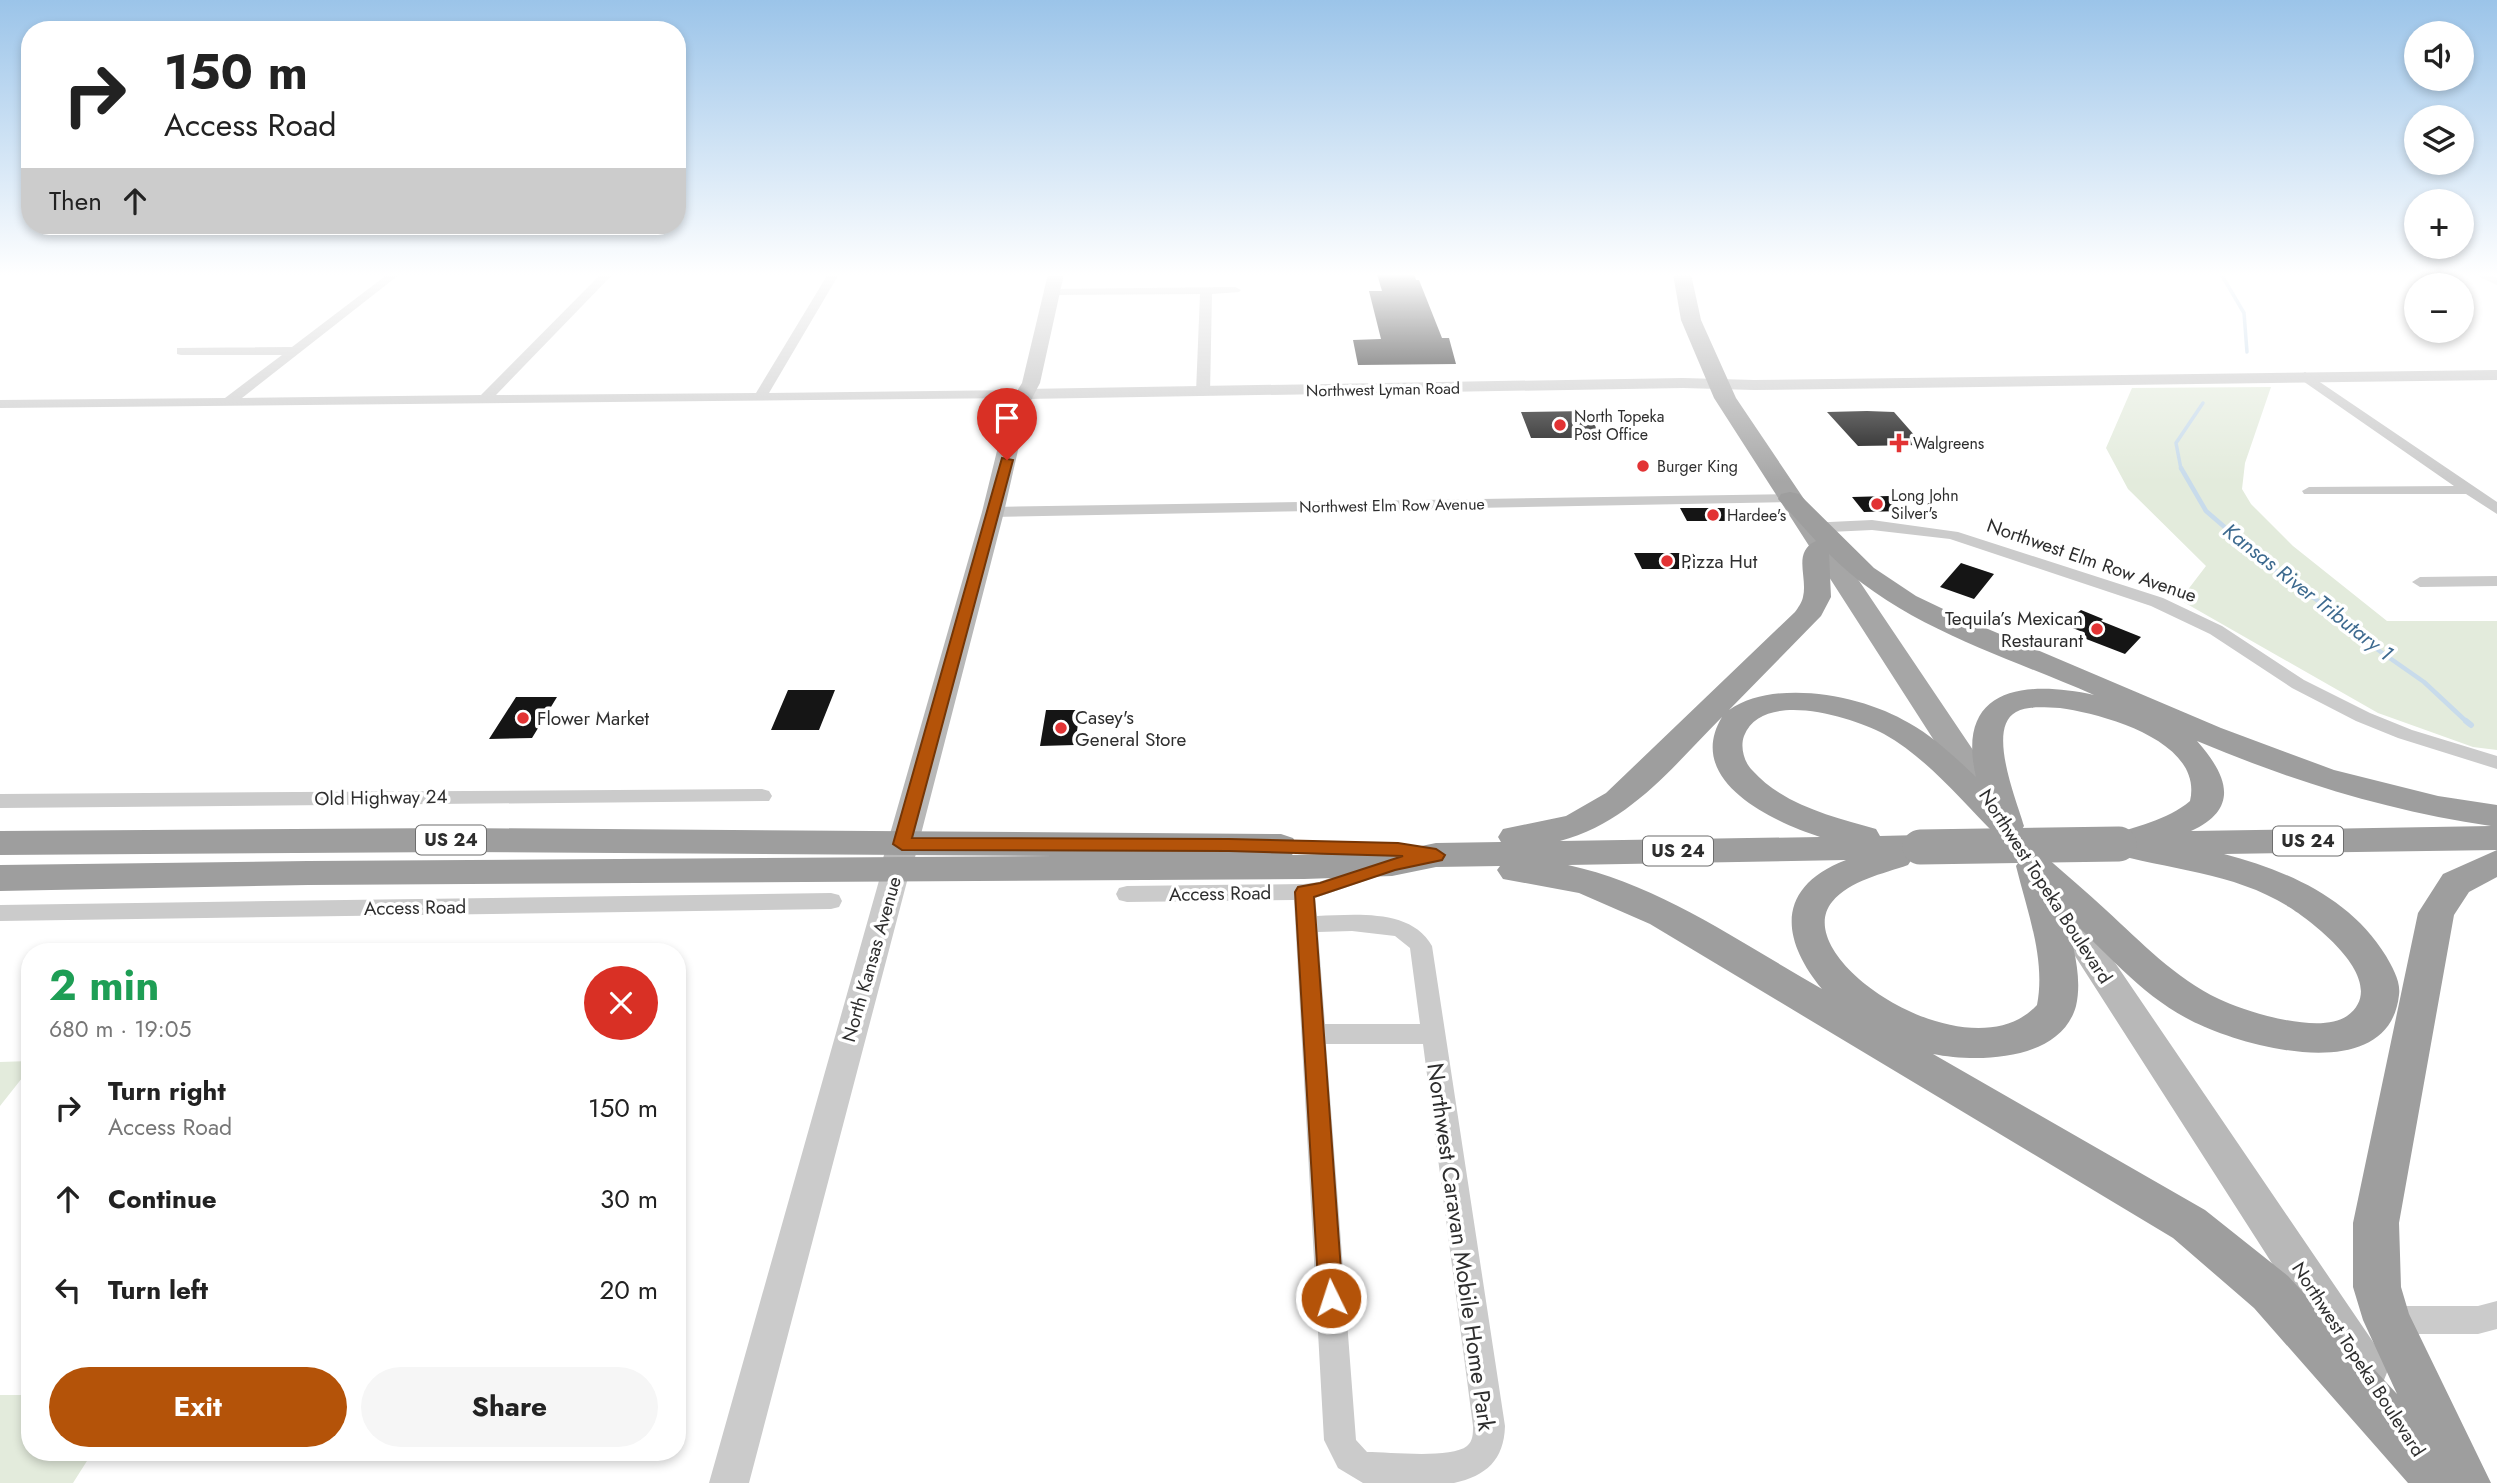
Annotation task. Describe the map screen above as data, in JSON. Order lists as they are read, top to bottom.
{
  "streets": {
    "highway": ["US 24"],
    "main road": ["Northwest Topeka Boulevard", "North Kansas Avenue"],
    "street": [
      "Northwest Lyman Road",
      "Northwest Elm Row Avenue",
      "Old Highway 24",
      "Access Road",
      "Northwest Caravan Mobile Home Park"
    ]
  },
  "crossings": [
    ["Northwest Lyman Road", "North Kansas Avenue"],
    ["Northwest Elm Row Avenue", "Northwest Topeka Boulevard"],
    ["Northwest Elm Row Avenue", "North Kansas Avenue"],
    ["US 24", "Access Road"],
    ["US 24", "North Kansas Avenue"],
    ["Access Road", "Northwest Caravan Mobile Home Park"]
  ],
  "water": ["Kansas River Tributary 1"],
  "places": {
    "other": [
      "North Topeka Post Office",
      "Burger King",
      "Long John Silver's",
      "Hardee's",
      "Pizza Hut",
      "Tequila’s Mexican Restaurant",
      "Flower Market",
      "Casey's General Store"
    ],
    "health": ["Walgreens"]
  },
  "page": {
    "map_buttons": ["+", "−"],
    "turn": ["150 m", "Access Road"],
    "then": "Then",
    "heading": ["2 min", "680 m · 19:05"],
    "list": [
      {
        "name": "Turn right",
        "note": "Access Road",
        "value": "150 m"
      },
      {
        "name": "Continue",
        "value": "30 m"
      },
      {
        "name": "Turn left",
        "value": "20 m"
      }
    ],
    "buttons": ["Exit", "Share"]
  }
}
